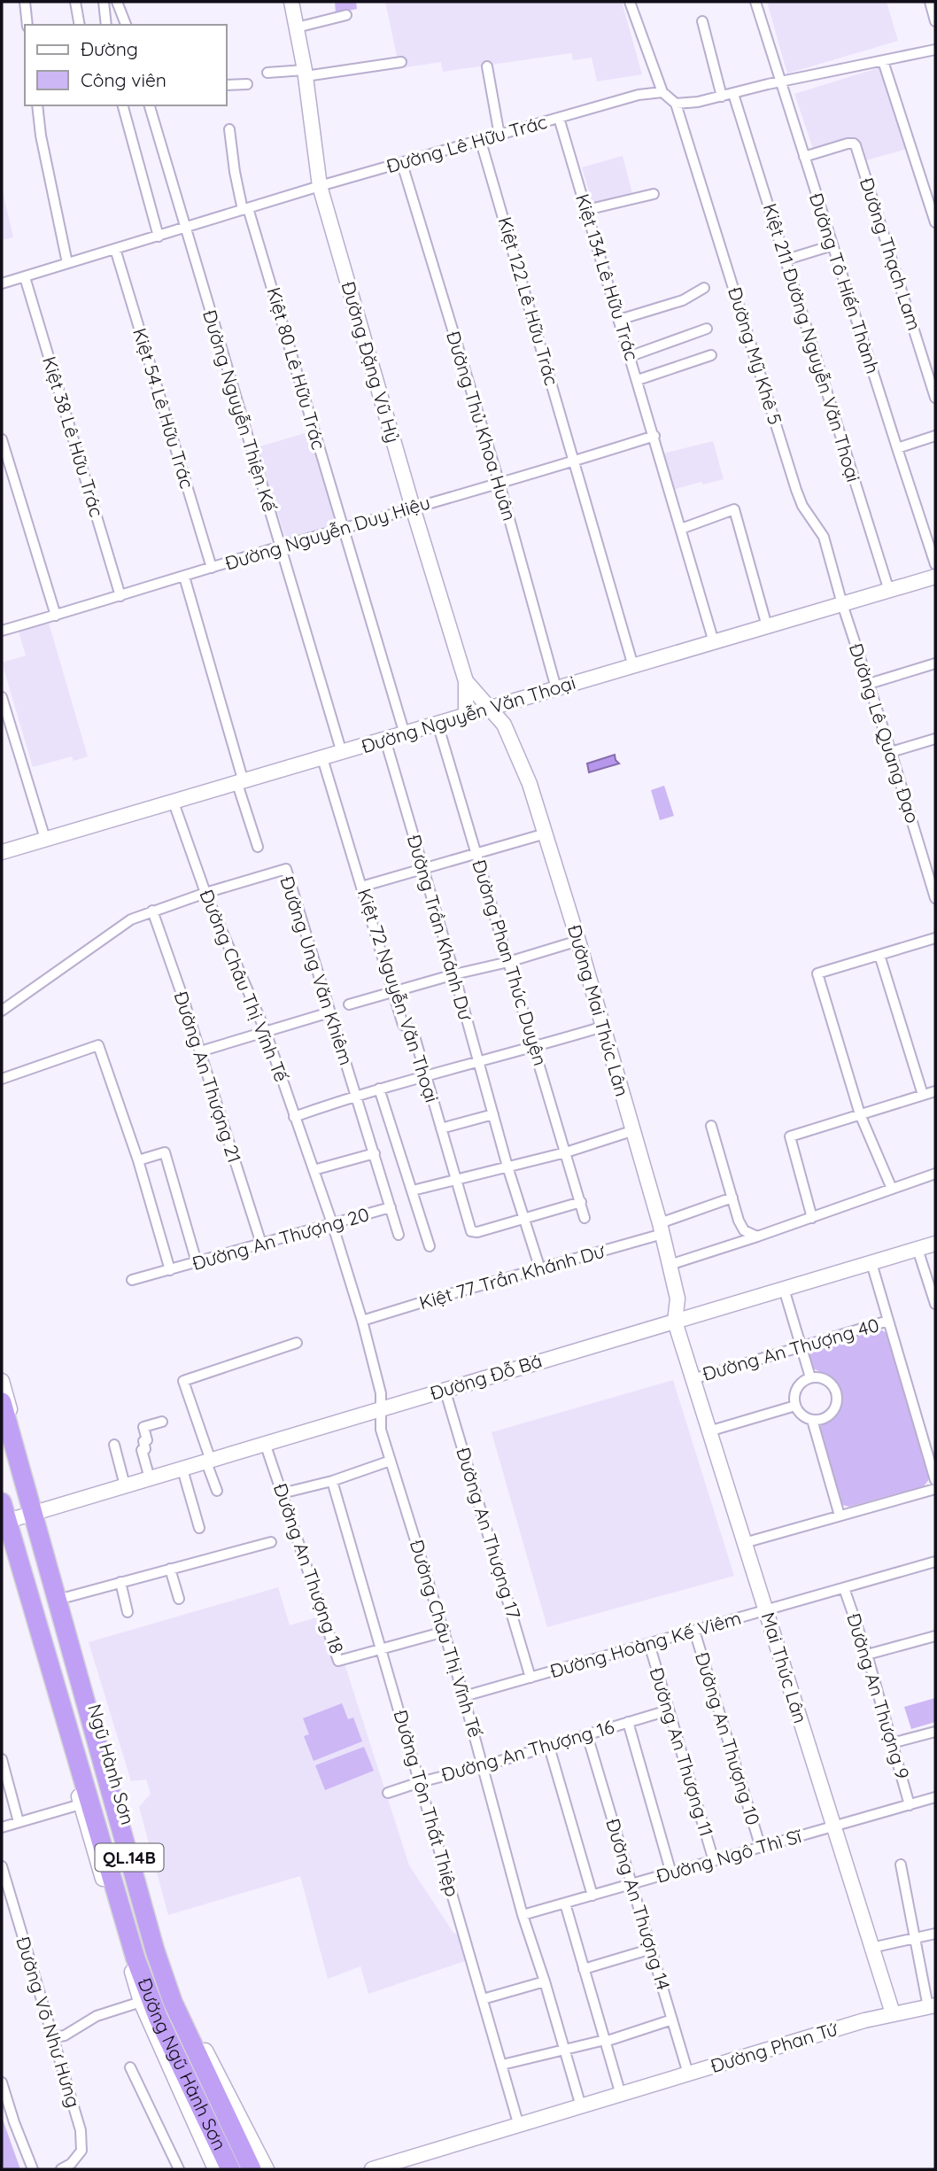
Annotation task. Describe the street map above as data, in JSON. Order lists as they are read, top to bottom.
{
  "streets": {
    "highway": ["Ngũ Hành Sơn", "QL.14B", "Đường Ngũ Hành Sơn"],
    "street": [
      "Đường Lê Hữu Trác",
      "Đường Thạch Lam",
      "Kiệt 134 Lê Hữu Trác",
      "Đường Tô Hiến Thành",
      "Kiệt 122 Lê Hữu Trác",
      "Kiệt 211 Đường Nguyễn Văn Thoại",
      "Đường Mỹ Khê 5",
      "Đường Đặng Vũ Hỷ",
      "Kiệt 80 Lê Hữu Trác",
      "Kiệt 54 Lê Hữu Trác",
      "Đường Nguyễn Thiện Kế",
      "Đường Thủ Khoa Huân",
      "Kiệt 38 Lê Hữu Trác",
      "Đường Nguyễn Duy Hiệu",
      "Đường Nguyễn Văn Thoại",
      "Đường Lê Quang Đạo",
      "Đường Trần Khánh Dư",
      "Đường Phan Thúc Duyện",
      "Đường Ung Văn Khiêm",
      "Đường Châu Thị Vĩnh Tế",
      "Kiệt 72 Nguyễn Văn Thoại",
      "Đường Mai Thúc Lân",
      "Đường An Thượng 21",
      "Đường An Thượng 20",
      "Kiệt 77 Trần Khánh Dư",
      "Đường An Thượng 40",
      "Đường Đỗ Bá",
      "Đường An Thượng 17",
      "Đường An Thượng 18",
      "Đường Hoàng Kế Viêm",
      "Mai Thúc Lân",
      "Đường An Thượng 9",
      "Đường An Thượng 10",
      "Đường An Thượng 16",
      "Đường An Thượng 11",
      "Đường Tôn Thất Thiệp",
      "Đường Ngô Thì Sĩ",
      "Đường An Thượng 14",
      "Đường Võ Như Hưng",
      "Đường Phan Tứ"
    ]
  },
  "crossings": [
    ["Đường Lê Hữu Trác", "Kiệt 134 Lê Hữu Trác"],
    ["Đường Lê Hữu Trác", "Kiệt 122 Lê Hữu Trác"],
    ["Đường Lê Hữu Trác", "Đường Đặng Vũ Hỷ"],
    ["Đường Lê Hữu Trác", "Kiệt 80 Lê Hữu Trác"],
    ["Đường Lê Hữu Trác", "Kiệt 54 Lê Hữu Trác"],
    ["Đường Lê Hữu Trác", "Đường Nguyễn Thiện Kế"],
    ["Đường Lê Hữu Trác", "Đường Thủ Khoa Huân"],
    ["Đường Lê Hữu Trác", "Kiệt 38 Lê Hữu Trác"],
    ["Đường Thạch Lam", "Đường Tô Hiến Thành"],
    ["Kiệt 134 Lê Hữu Trác", "Đường Nguyễn Duy Hiệu"],
    ["Kiệt 134 Lê Hữu Trác", "Đường Nguyễn Văn Thoại"],
    ["Kiệt 122 Lê Hữu Trác", "Đường Nguyễn Duy Hiệu"],
    ["Kiệt 122 Lê Hữu Trác", "Đường Nguyễn Văn Thoại"],
    ["Kiệt 211 Đường Nguyễn Văn Thoại", "Đường Nguyễn Văn Thoại"],
    ["Đường Mỹ Khê 5", "Đường Nguyễn Văn Thoại"],
    ["Đường Mỹ Khê 5", "Đường Lê Quang Đạo"],
    ["Đường Đặng Vũ Hỷ", "Đường Nguyễn Duy Hiệu"],
    ["Đường Đặng Vũ Hỷ", "Đường Nguyễn Văn Thoại"],
    ["Đường Đặng Vũ Hỷ", "Đường Mai Thúc Lân"],
    ["Kiệt 80 Lê Hữu Trác", "Đường Nguyễn Duy Hiệu"],
    ["Kiệt 80 Lê Hữu Trác", "Đường Nguyễn Văn Thoại"],
    ["Kiệt 54 Lê Hữu Trác", "Đường Nguyễn Duy Hiệu"],
    ["Đường Nguyễn Thiện Kế", "Đường Nguyễn Duy Hiệu"],
    ["Đường Nguyễn Thiện Kế", "Đường Nguyễn Văn Thoại"],
    ["Đường Thủ Khoa Huân", "Đường Nguyễn Duy Hiệu"],
    ["Đường Thủ Khoa Huân", "Đường Nguyễn Văn Thoại"],
    ["Kiệt 38 Lê Hữu Trác", "Đường Nguyễn Duy Hiệu"],
    ["Đường Nguyễn Văn Thoại", "Đường Lê Quang Đạo"],
    ["Đường Nguyễn Văn Thoại", "Đường Trần Khánh Dư"],
    ["Đường Nguyễn Văn Thoại", "Đường Phan Thúc Duyện"],
    ["Đường Nguyễn Văn Thoại", "Đường Châu Thị Vĩnh Tế"],
    ["Đường Nguyễn Văn Thoại", "Kiệt 72 Nguyễn Văn Thoại"],
    ["Đường Nguyễn Văn Thoại", "Đường Mai Thúc Lân"],
    ["Đường Trần Khánh Dư", "Kiệt 72 Nguyễn Văn Thoại"],
    ["Đường Trần Khánh Dư", "Kiệt 77 Trần Khánh Dư"],
    ["Đường Ung Văn Khiêm", "Đường Châu Thị Vĩnh Tế"],
    ["Đường Ung Văn Khiêm", "Đường An Thượng 21"],
    ["Đường Ung Văn Khiêm", "Đường An Thượng 20"],
    ["Đường Châu Thị Vĩnh Tế", "Đường An Thượng 20"],
    ["Đường Châu Thị Vĩnh Tế", "Kiệt 77 Trần Khánh Dư"],
    ["Đường Châu Thị Vĩnh Tế", "Đường Đỗ Bá"],
    ["Đường Châu Thị Vĩnh Tế", "Đường An Thượng 18"],
    ["Đường Châu Thị Vĩnh Tế", "Đường Hoàng Kế Viêm"],
    ["Đường Châu Thị Vĩnh Tế", "Đường An Thượng 16"],
    ["Đường Châu Thị Vĩnh Tế", "Đường Ngô Thì Sĩ"],
    ["Đường Châu Thị Vĩnh Tế", "Đường Phan Tứ"],
    ["Đường Mai Thúc Lân", "Kiệt 77 Trần Khánh Dư"],
    ["Đường Mai Thúc Lân", "Đường Đỗ Bá"],
    ["Đường Mai Thúc Lân", "Mai Thúc Lân"],
    ["Đường An Thượng 21", "Đường An Thượng 20"],
    ["Đường An Thượng 40", "Mai Thúc Lân"],
    ["Đường Đỗ Bá", "Đường An Thượng 17"],
    ["Đường Đỗ Bá", "Đường An Thượng 18"],
    ["Đường Đỗ Bá", "Mai Thúc Lân"],
    ["Đường Đỗ Bá", "Ngũ Hành Sơn"],
    ["Đường An Thượng 17", "Đường Hoàng Kế Viêm"],
    ["Đường An Thượng 18", "Đường Tôn Thất Thiệp"],
    ["Đường Hoàng Kế Viêm", "Mai Thúc Lân"],
    ["Đường Hoàng Kế Viêm", "Đường An Thượng 9"],
    ["Đường Hoàng Kế Viêm", "Đường An Thượng 10"],
    ["Đường Hoàng Kế Viêm", "Đường An Thượng 11"],
    ["Mai Thúc Lân", "Đường Ngô Thì Sĩ"],
    ["Mai Thúc Lân", "Đường Phan Tứ"],
    ["Đường An Thượng 9", "Đường Ngô Thì Sĩ"],
    ["Đường An Thượng 10", "Đường Ngô Thì Sĩ"],
    ["Đường An Thượng 16", "Đường An Thượng 11"],
    ["Đường An Thượng 16", "Đường Tôn Thất Thiệp"],
    ["Đường An Thượng 16", "Đường An Thượng 14"],
    ["Đường An Thượng 11", "Đường Ngô Thì Sĩ"],
    ["Ngũ Hành Sơn", "Đường Ngũ Hành Sơn"],
    ["Đường Tôn Thất Thiệp", "Đường Phan Tứ"],
    ["Đường Ngô Thì Sĩ", "Đường An Thượng 14"],
    ["Đường An Thượng 14", "Đường Phan Tứ"]
  ],
  "legend": ["Đường", "Công viên"]
}
